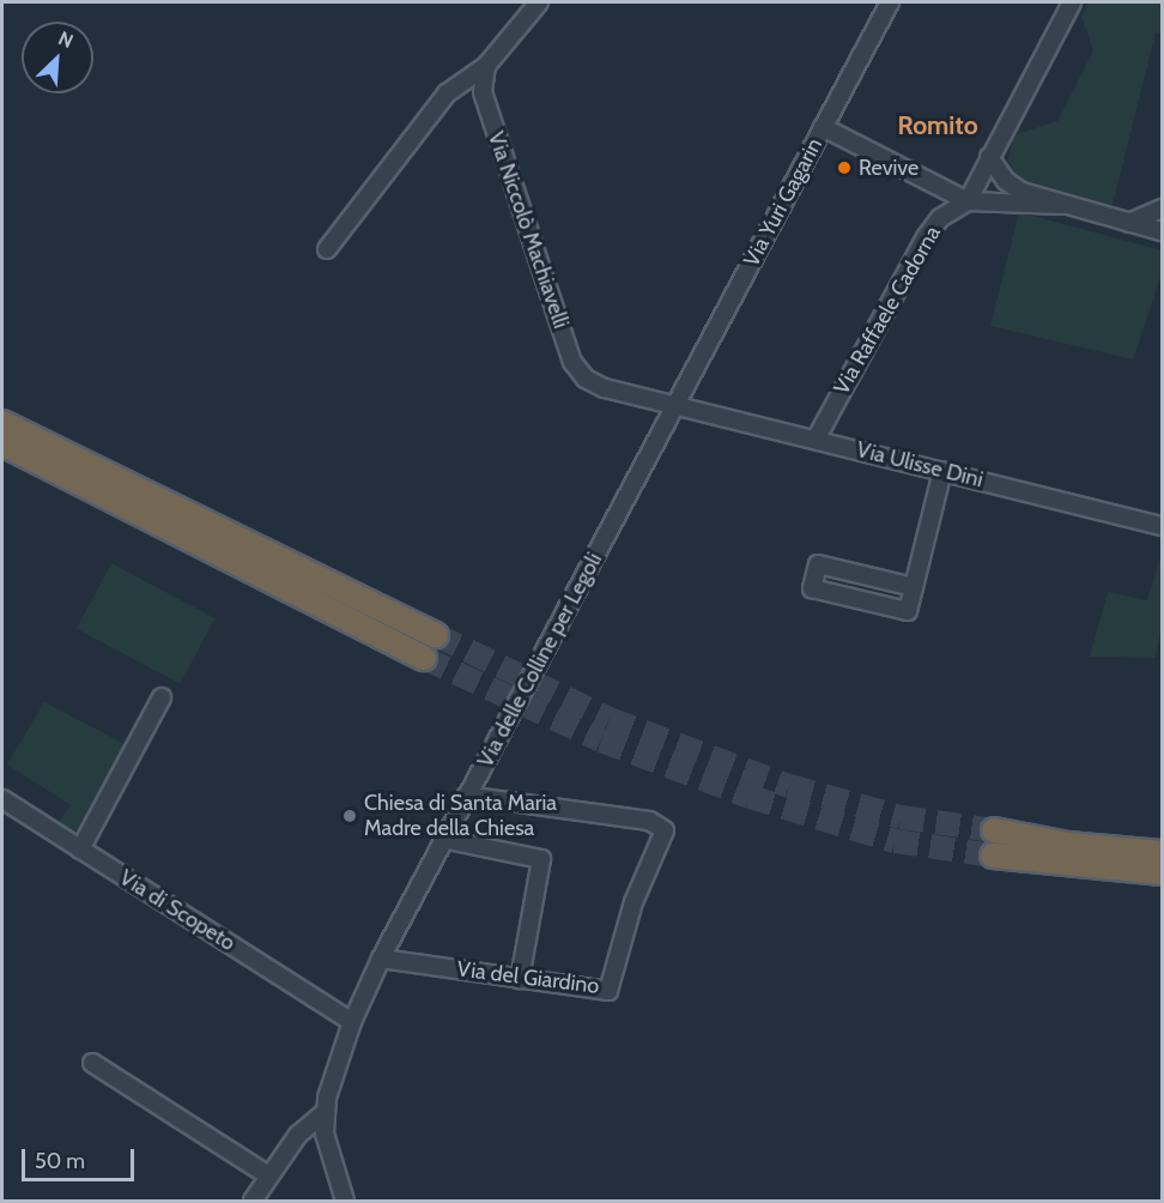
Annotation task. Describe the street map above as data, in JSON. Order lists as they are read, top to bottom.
{
  "streets": {
    "street": [
      "Via Yuri Gagarin",
      "Via Niccolò Machiavelli",
      "Via Raffaele Cadorna",
      "Via Ulisse Dini",
      "Via delle Colline per Legoli",
      "Via di Scopeto",
      "Via del Giardino"
    ]
  },
  "crossings": [
    ["Via Yuri Gagarin", "Via Niccolò Machiavelli"],
    ["Via Yuri Gagarin", "Via Ulisse Dini"],
    ["Via Yuri Gagarin", "Via delle Colline per Legoli"],
    ["Via Niccolò Machiavelli", "Via Ulisse Dini"],
    ["Via Niccolò Machiavelli", "Via delle Colline per Legoli"],
    ["Via Raffaele Cadorna", "Via Ulisse Dini"],
    ["Via Ulisse Dini", "Via delle Colline per Legoli"],
    ["Via delle Colline per Legoli", "Via di Scopeto"],
    ["Via delle Colline per Legoli", "Via del Giardino"]
  ],
  "districts": ["Romito"],
  "places": ["Revive", "Chiesa di Santa Maria Madre della Chiesa"],
  "scale_bar": "50 m",
  "north": "top right"
}
